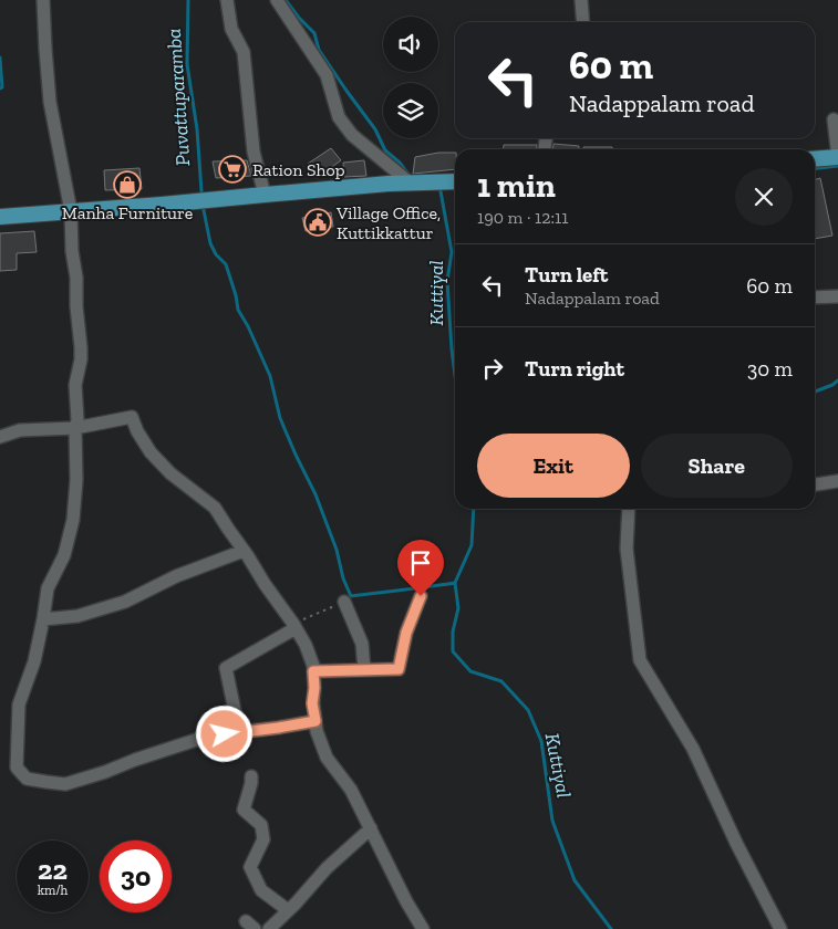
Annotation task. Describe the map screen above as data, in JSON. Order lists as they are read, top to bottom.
{
  "water": ["Puvattuparamba", "Kuttiyal"],
  "places": {
    "supermarket": ["Ration Shop"],
    "shop": ["Manha Furniture"],
    "public building": ["Village Office, Kuttikkattur"]
  },
  "page": {
    "turn": ["60 m", "Nadappalam road"],
    "heading": ["1 min", "190 m · 12:11"],
    "list": [
      {
        "name": "Turn left",
        "note": "Nadappalam road",
        "value": "60 m"
      },
      {
        "name": "Turn right",
        "value": "30 m"
      }
    ],
    "buttons": ["Exit", "Share"],
    "speed": "22 km/h",
    "limit": "30"
  }
}
